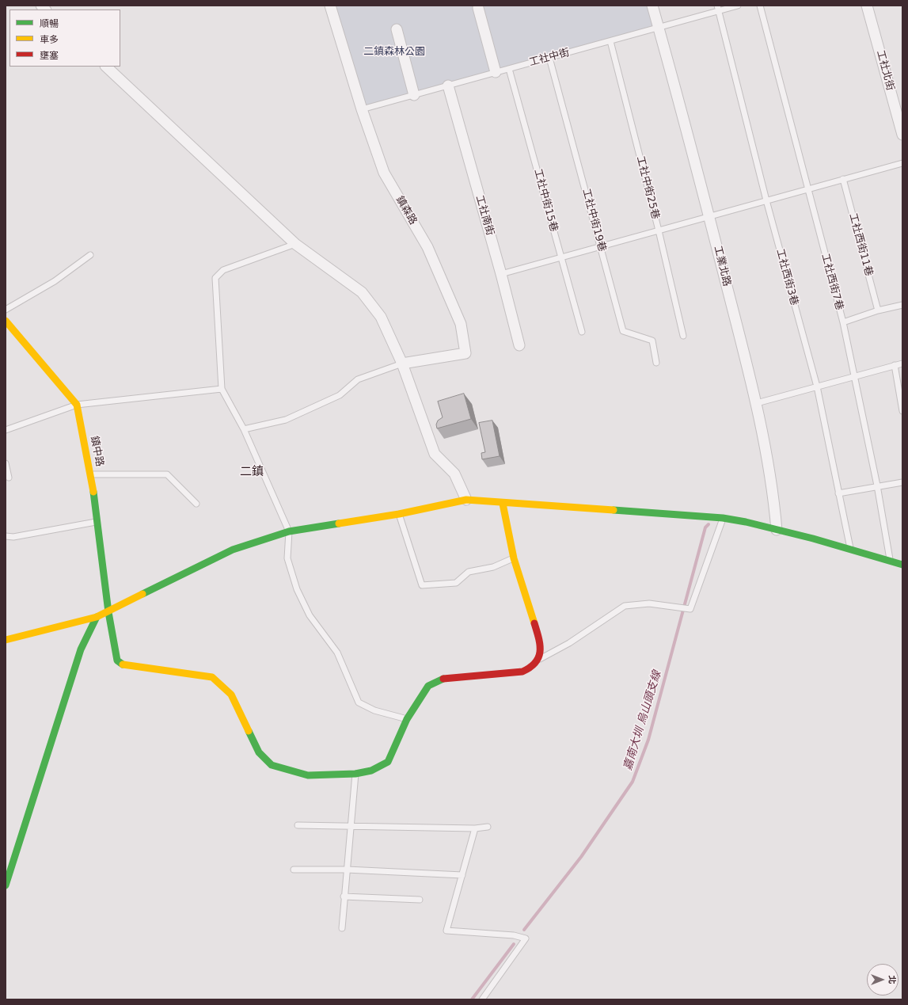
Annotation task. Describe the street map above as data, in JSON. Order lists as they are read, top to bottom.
{
  "streets": {
    "street": [
      "工社北街",
      "鎮森路",
      "工社南街",
      "工業北路",
      "鎮中路"
    ],
    "lane": [
      "工社中街",
      "工社中街25巷",
      "工社中街15巷",
      "工社中街19巷",
      "工社西街11巷",
      "工社西街3巷",
      "工社西街7巷"
    ]
  },
  "crossings": [
    ["工社中街", "工社中街25巷"],
    ["工社中街", "工社中街15巷"],
    ["工社中街", "鎮森路"],
    ["工社中街", "工社南街"],
    ["工社中街", "工社中街19巷"],
    ["工社中街", "工業北路"],
    ["工社中街", "工社西街3巷"]
  ],
  "districts": ["二鎮"],
  "water": ["嘉南大圳 烏山頭支線"],
  "parks": ["二鎮森林公園"],
  "legend": ["順暢", "車多", "壅塞"],
  "north": "right"
}
